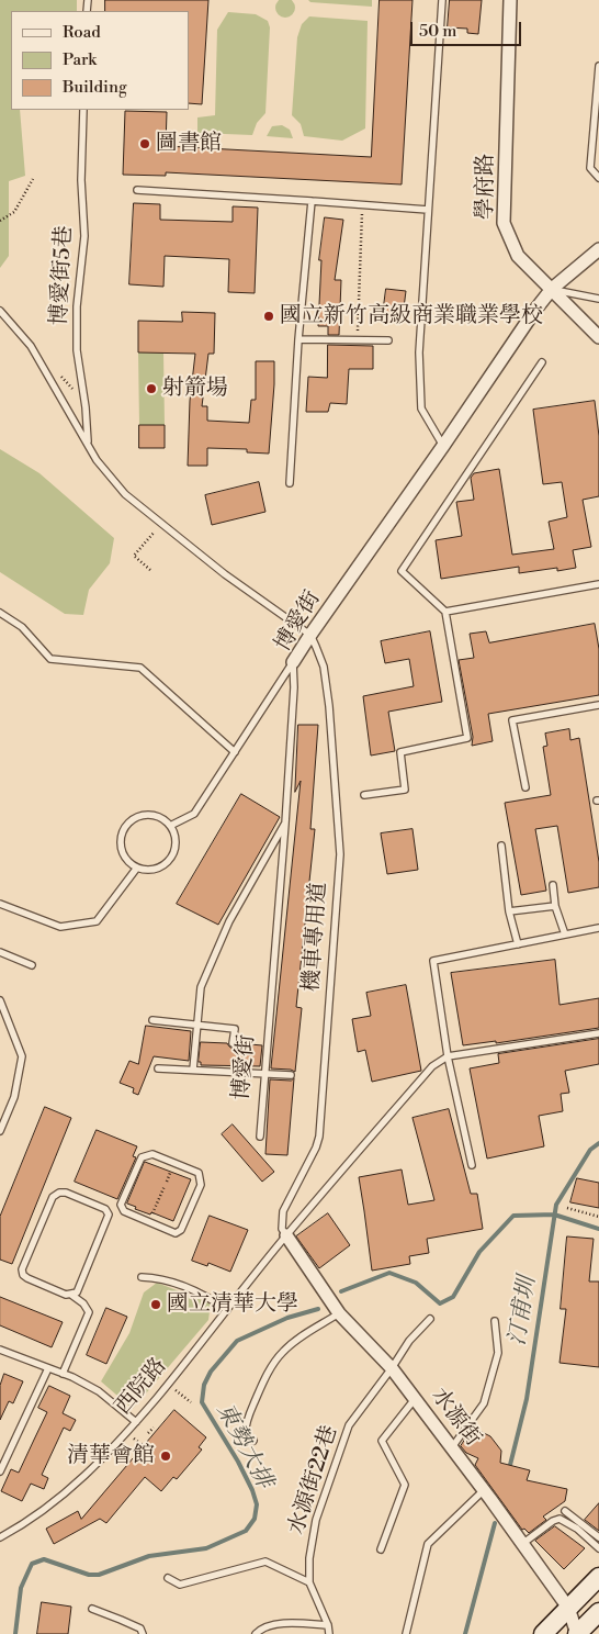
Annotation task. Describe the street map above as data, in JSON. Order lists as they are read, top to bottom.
{
  "streets": {
    "street": ["學府路", "博愛街", "水源街"],
    "lane": [
      "博愛街5巷",
      "機車專用道",
      "西院路",
      "水源街22巷"
    ]
  },
  "crossings": [
    ["學府路", "博愛街"],
    ["博愛街5巷", "博愛街"],
    ["博愛街5巷", "機車專用道"],
    ["博愛街", "機車專用道"],
    ["機車專用道", "西院路"],
    ["機車專用道", "水源街"],
    ["西院路", "水源街"],
    ["水源街", "水源街22巷"]
  ],
  "water": ["汀甫圳", "東勢大排"],
  "places": [
    "圖書館",
    "國立新竹高級商業職業學校",
    "射箭場",
    "國立清華大學",
    "清華會館"
  ],
  "legend": ["Road", "Park", "Building"],
  "scale_bar": "50 m"
}
